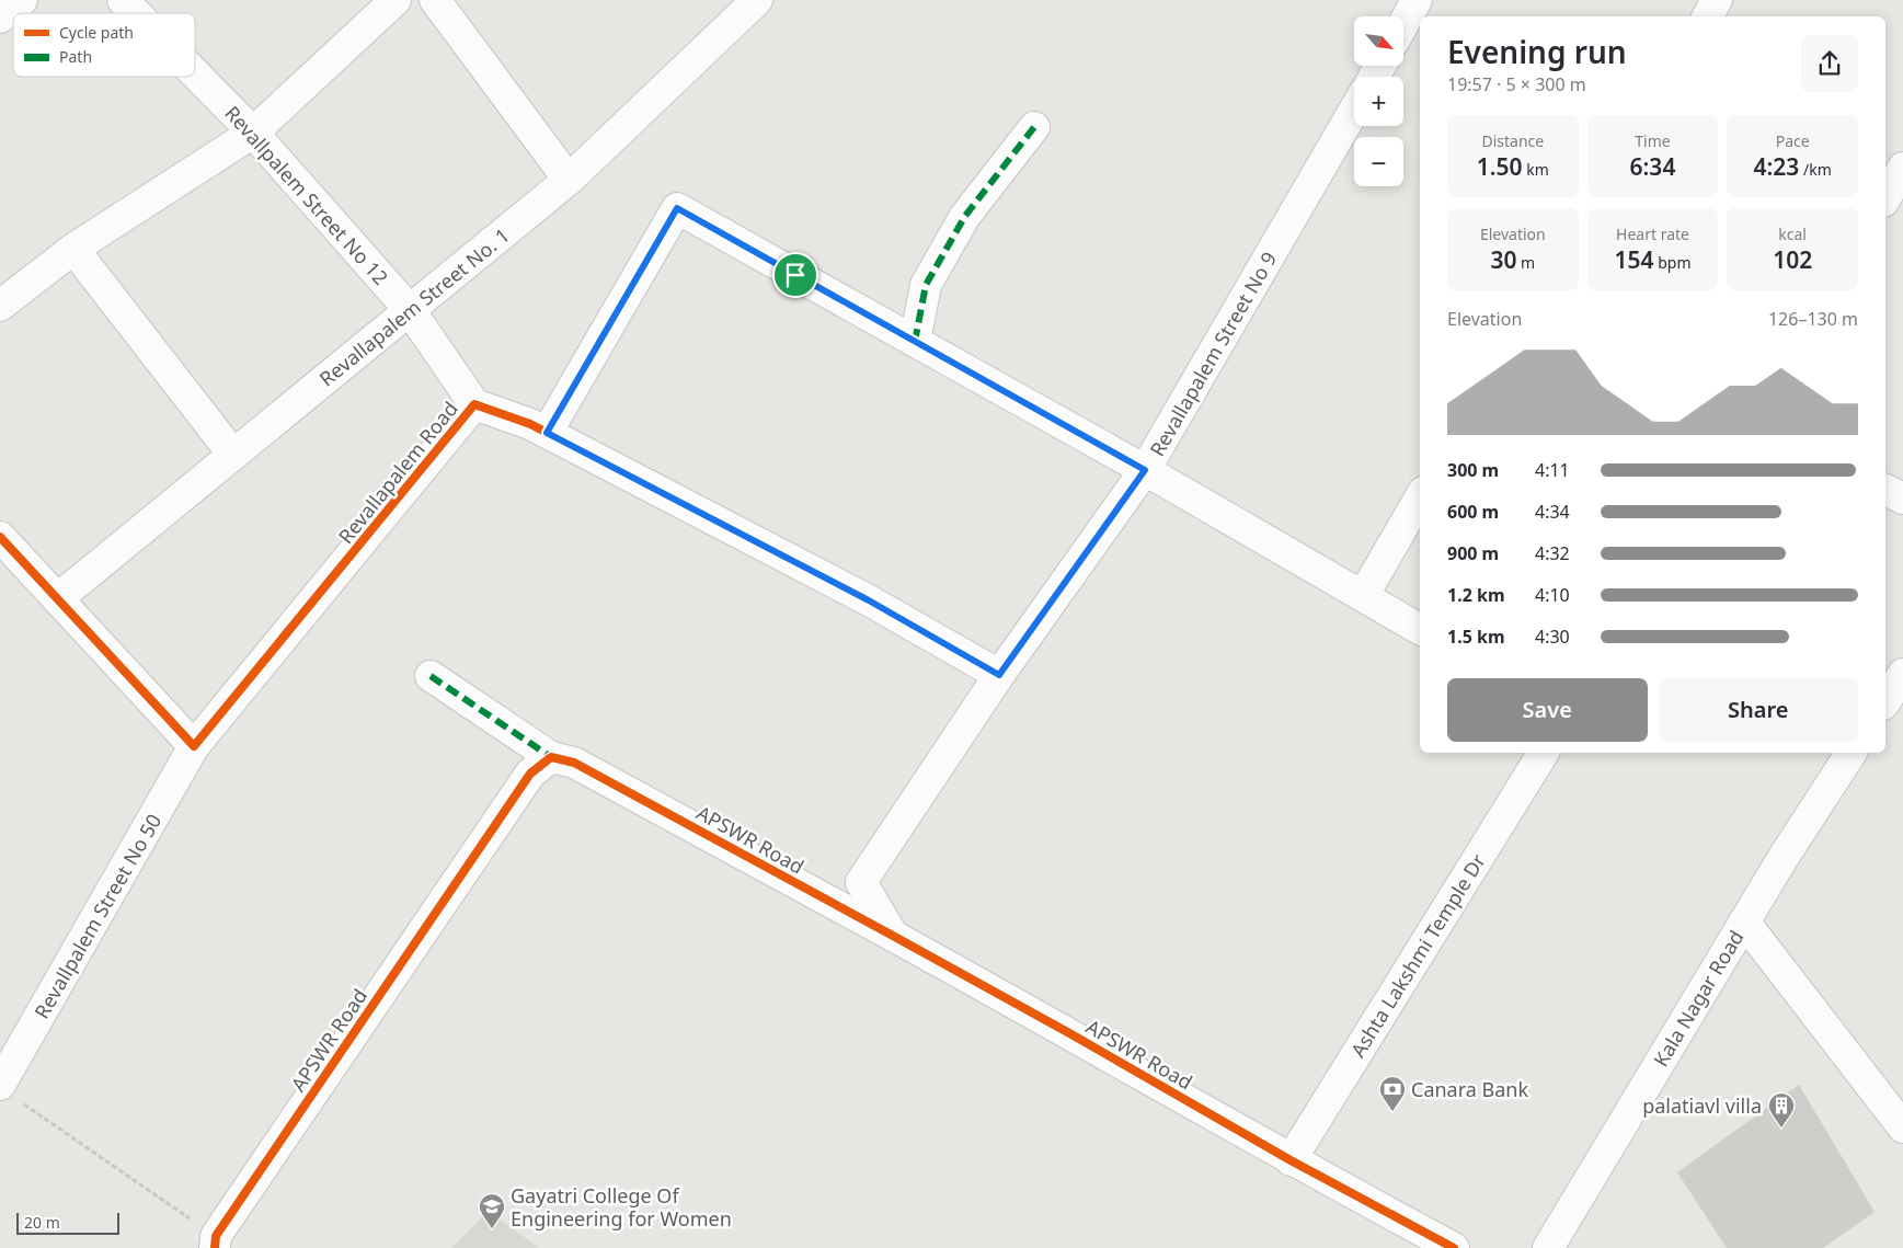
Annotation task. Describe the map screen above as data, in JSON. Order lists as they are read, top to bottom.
{
  "streets": {
    "street": [
      "Revallpalem Street No 12",
      "Revallapalem Street No. 1",
      "Revallapalem Street No 9",
      "Revallapalem Road",
      "APSWR Road",
      "Revallpalem Street No 50",
      "Ashta Lakshmi Temple Dr",
      "Kala Nagar Road"
    ]
  },
  "crossings": [
    ["Revallpalem Street No 12", "Revallapalem Street No. 1"],
    ["Revallpalem Street No 12", "Revallapalem Road"],
    ["Revallapalem Street No 9", "Revallapalem Road"],
    ["Revallapalem Street No 9", "APSWR Road"],
    ["Revallapalem Road", "Revallpalem Street No 50"],
    ["APSWR Road", "Ashta Lakshmi Temple Dr"]
  ],
  "places": {
    "bank": ["Canara Bank"],
    "building": ["palatiavl villa"],
    "school or university": ["Gayatri College Of Engineering for Women"]
  },
  "legend": ["Cycle path", "Path"],
  "scale_bar": "20 m",
  "north": "bottom right",
  "page": {
    "map_buttons": ["+", "−"],
    "heading": ["Evening run", "19:57 · 5 × 300 m"],
    "stats": [
      ["Distance", "1.50 km"],
      ["Time", "6:34"],
      ["Pace", "4:23 /km"],
      ["Elevation", "30 m"],
      ["Heart rate", "154 bpm"],
      ["kcal", "102"]
    ],
    "chart": ["Elevation", "126–130 m"],
    "list": [
      {
        "name": "300 m",
        "note": "4:11"
      },
      {
        "name": "600 m",
        "note": "4:34"
      },
      {
        "name": "900 m",
        "note": "4:32"
      },
      {
        "name": "1.2 km",
        "note": "4:10"
      },
      {
        "name": "1.5 km",
        "note": "4:30"
      }
    ],
    "buttons": ["Save", "Share"],
    "scale": "20 m"
  }
}
